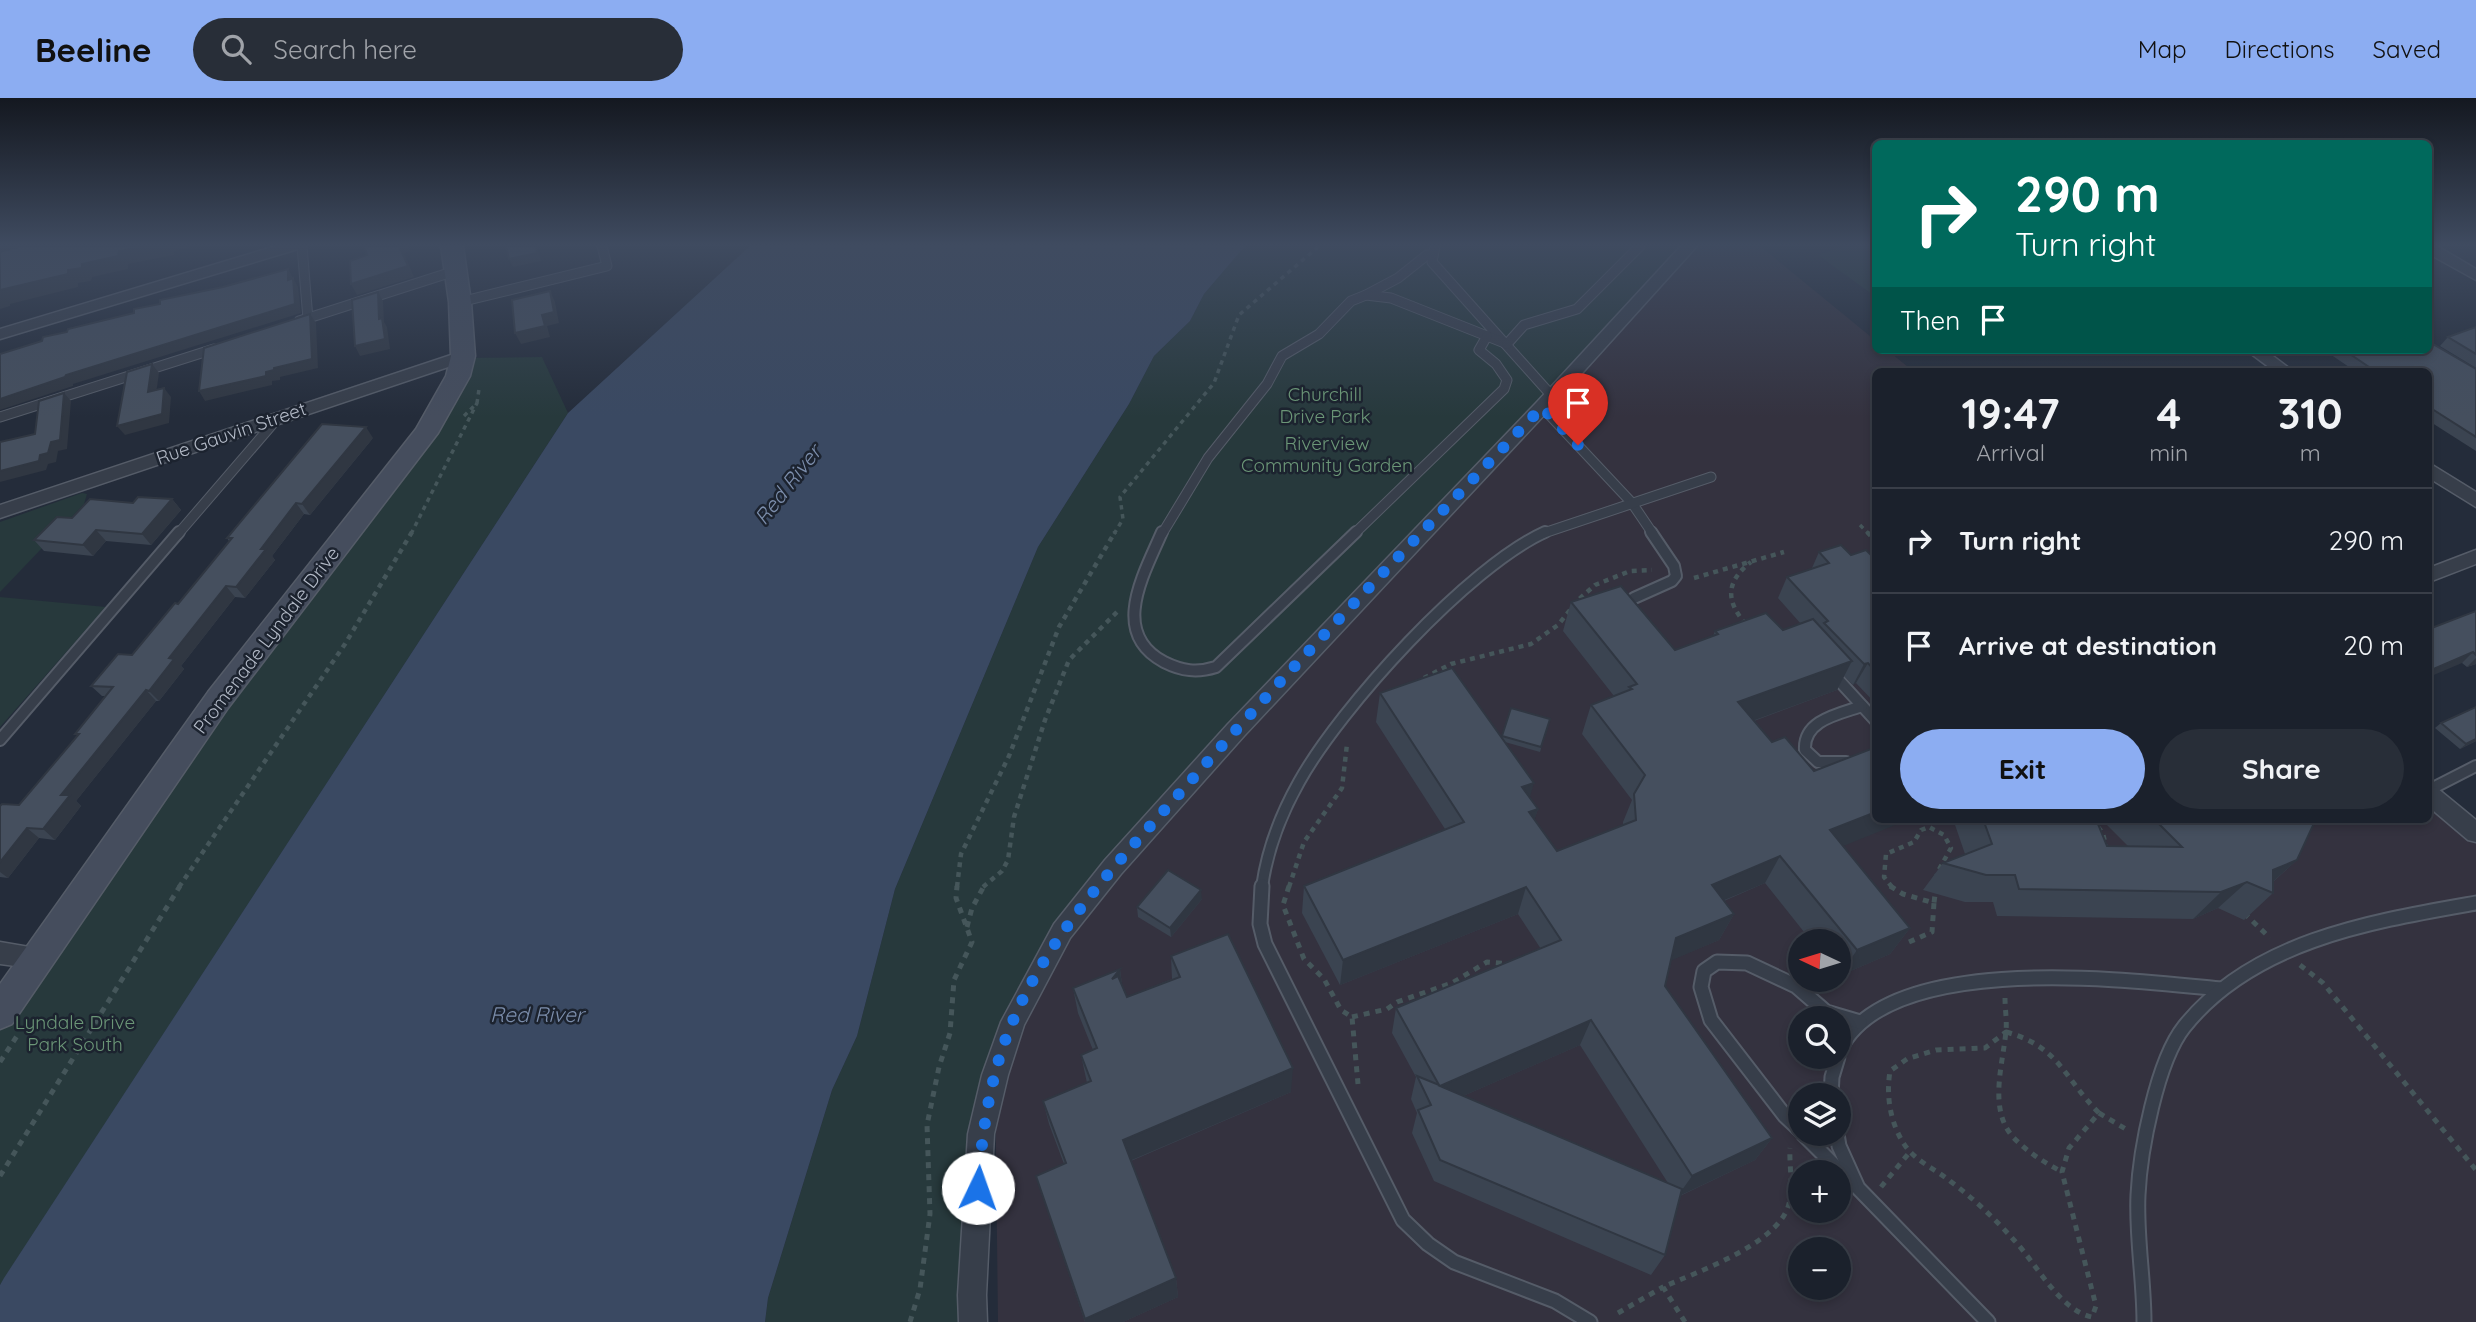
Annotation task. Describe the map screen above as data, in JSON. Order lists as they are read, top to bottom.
{
  "streets": {
    "street": ["Rue Gauvin Street", "Promenade Lyndale Drive"]
  },
  "crossings": [
    ["Rue Gauvin Street", "Promenade Lyndale Drive"]
  ],
  "water": ["Red River"],
  "parks": ["Churchill Drive Park", "Riverview Community Garden", "Lyndale Drive Park South"],
  "north": "left",
  "page": {
    "header": "Beeline",
    "search": "Search here",
    "nav": ["Map", "Directions", "Saved"],
    "turn": ["290 m", "Turn right"],
    "then": "Then",
    "eta": [
      "19:47",
      "Arrival",
      "4",
      "min",
      "310",
      "m"
    ],
    "list": [
      {
        "name": "Turn right",
        "value": "290 m"
      },
      {
        "name": "Arrive at destination",
        "value": "20 m"
      }
    ],
    "buttons": ["Exit", "Share"],
    "map_buttons": ["+", "−"]
  }
}
